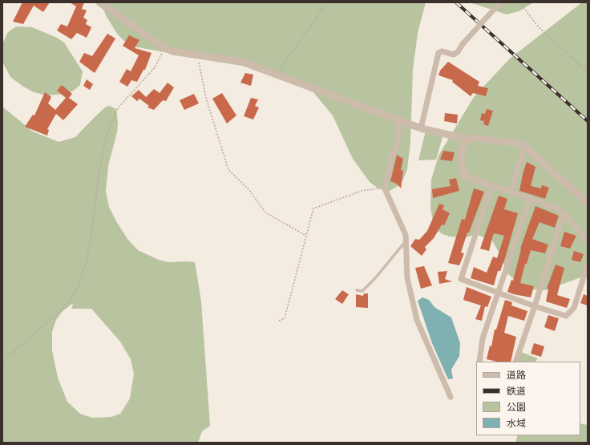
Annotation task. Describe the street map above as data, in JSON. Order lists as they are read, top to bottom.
{
  "legend": [
    "道路",
    "鉄道",
    "公園",
    "水域"
  ]
}
